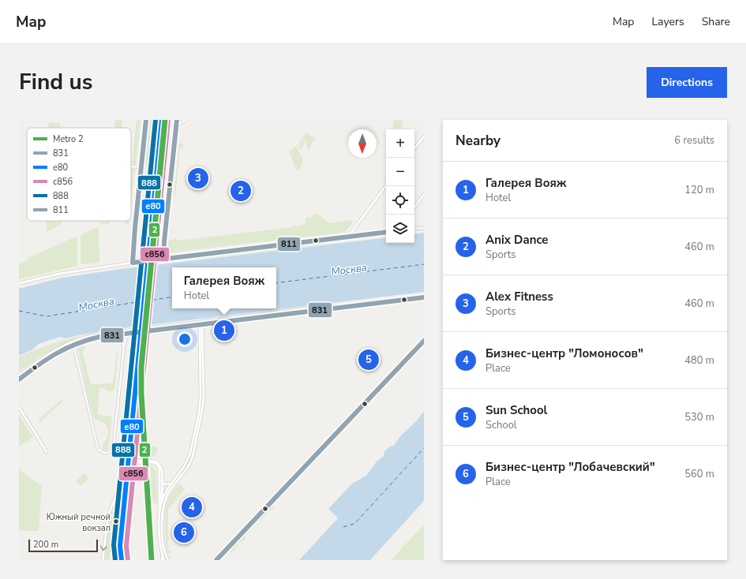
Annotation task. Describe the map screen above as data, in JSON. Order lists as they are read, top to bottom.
{
  "water": ["Москва"],
  "places": ["Южный речной вокзал"],
  "lines": [
    "metro line 2",
    "transit line е80",
    "transit line 888",
    "transit line 811",
    "transit line с856",
    "transit line 831"
  ],
  "legend": [
    "Metro 2",
    "831",
    "е80",
    "с856",
    "888",
    "811"
  ],
  "scale_bar": "200 m",
  "north": "bottom",
  "page": {
    "header": "Map",
    "nav": ["Map", "Layers", "Share"],
    "title": "Find us",
    "buttons": "Directions",
    "heading": ["Nearby", "6 results"],
    "map_buttons": ["+", "−"],
    "list": [
      {
        "mark": "1",
        "name": "Галерея Вояж",
        "note": "Hotel",
        "value": "120 m"
      },
      {
        "mark": "2",
        "name": "Anix Dance",
        "note": "Sports",
        "value": "460 m"
      },
      {
        "mark": "3",
        "name": "Alex Fitness",
        "note": "Sports",
        "value": "460 m"
      },
      {
        "mark": "4",
        "name": "Бизнес-центр \"Ломоносов\"",
        "note": "Place",
        "value": "480 m"
      },
      {
        "mark": "5",
        "name": "Sun School",
        "note": "School",
        "value": "530 m"
      },
      {
        "mark": "6",
        "name": "Бизнес-центр \"Лобачевский\"",
        "note": "Place",
        "value": "560 m"
      }
    ],
    "pins": [
      "3",
      "2",
      "1",
      "5",
      "4",
      "6"
    ],
    "popup": ["Галерея Вояж", "Hotel"],
    "scale": "200 m"
  }
}
